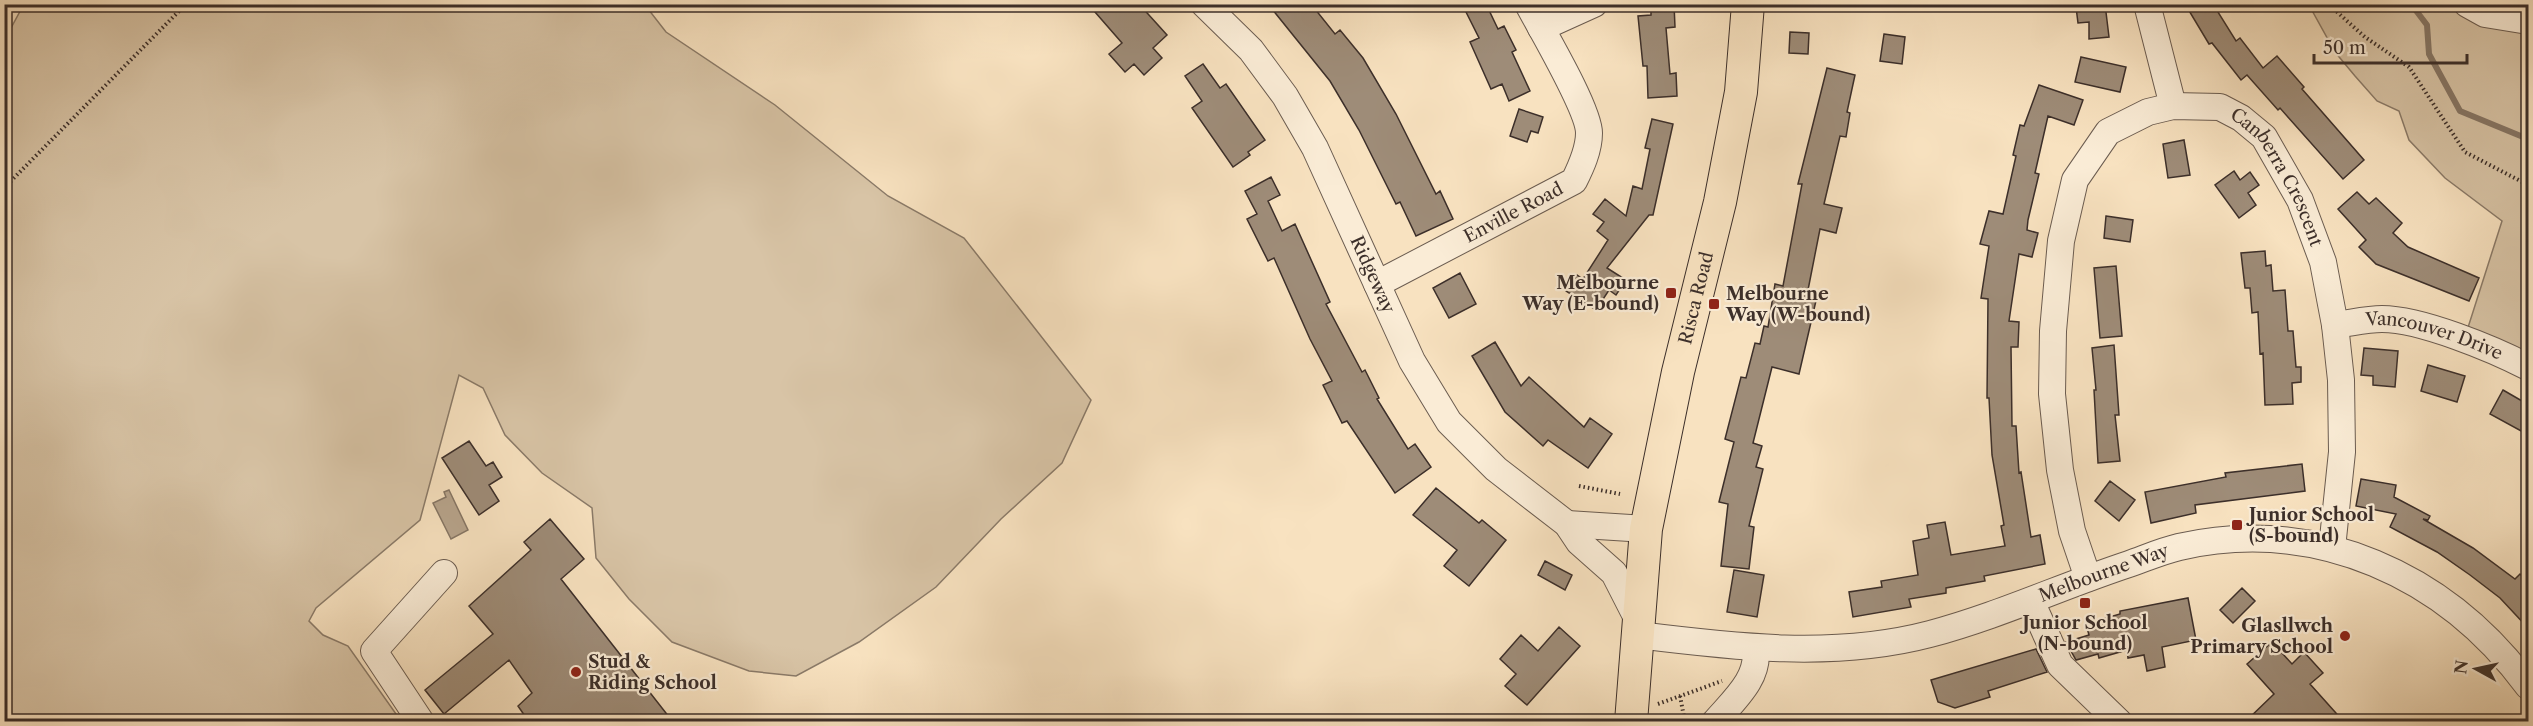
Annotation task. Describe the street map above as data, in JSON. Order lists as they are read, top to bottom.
{
  "streets": {
    "main road": ["Risca Road"],
    "street": [
      "Canberra Crescent",
      "Enville Road",
      "Ridgeway",
      "Vancouver Drive",
      "Melbourne Way"
    ]
  },
  "crossings": [
    ["Canberra Crescent", "Vancouver Drive"],
    ["Canberra Crescent", "Melbourne Way"],
    ["Enville Road", "Ridgeway"],
    ["Ridgeway", "Risca Road"],
    ["Ridgeway", "Melbourne Way"],
    ["Risca Road", "Melbourne Way"]
  ],
  "places": {
    "transit": [
      "Melbourne Way (E-bound)",
      "Melbourne Way (W-bound)",
      "Junior School (S-bound)",
      "Junior School (N-bound)"
    ],
    "other": ["Glasllwch Primary School", "Stud & Riding School"]
  },
  "scale_bar": "50 m",
  "north": "left"
}
